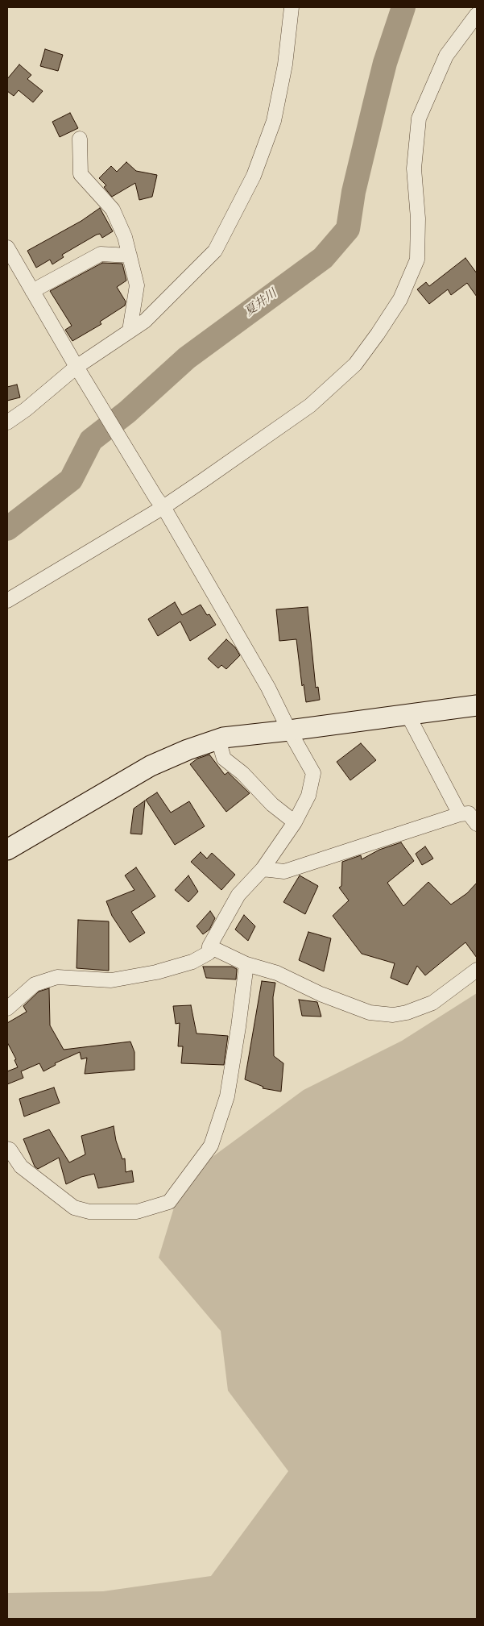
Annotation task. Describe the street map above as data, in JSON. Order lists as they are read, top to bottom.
{
  "water": ["夏井川"]
}
